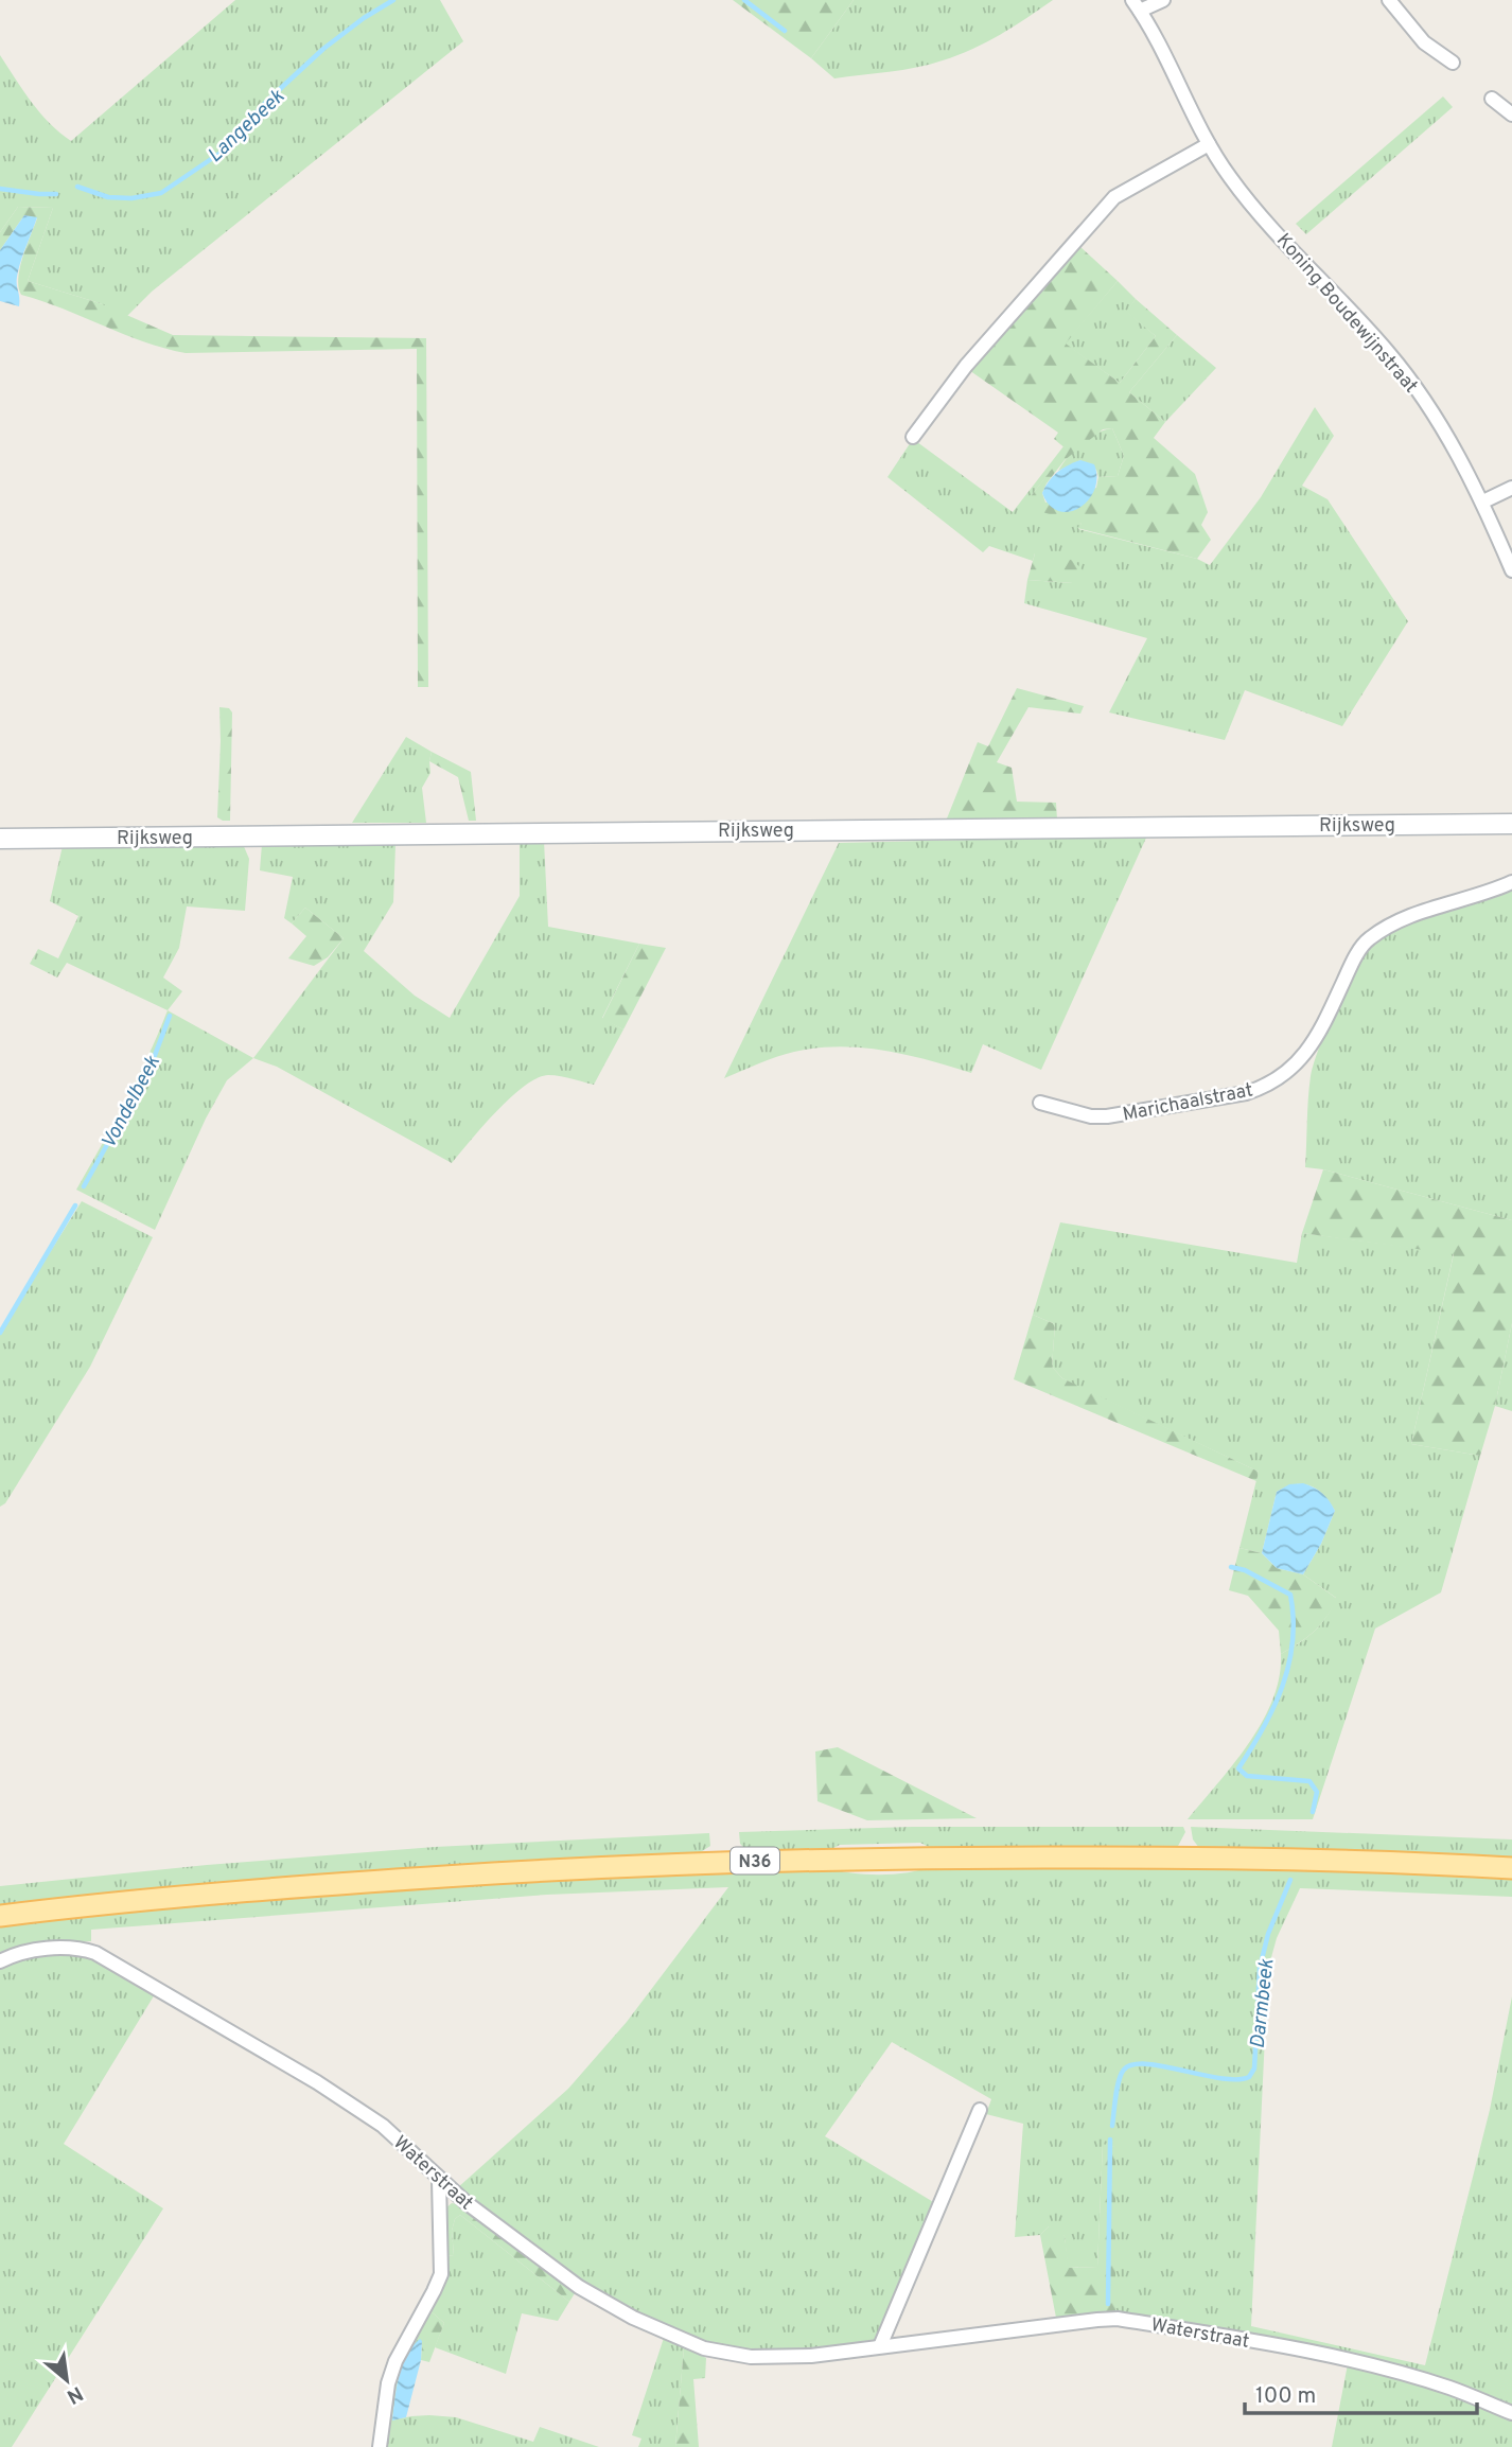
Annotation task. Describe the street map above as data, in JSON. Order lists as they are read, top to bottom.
{
  "streets": {
    "main road": ["Rijksweg", "N36"],
    "street": ["Koning Boudewijnstraat", "Marichaalstraat", "Waterstraat"]
  },
  "water": ["Langebeek", "Vondelbeek", "Darmbeek"],
  "scale_bar": "100 m",
  "north": "bottom right"
}
